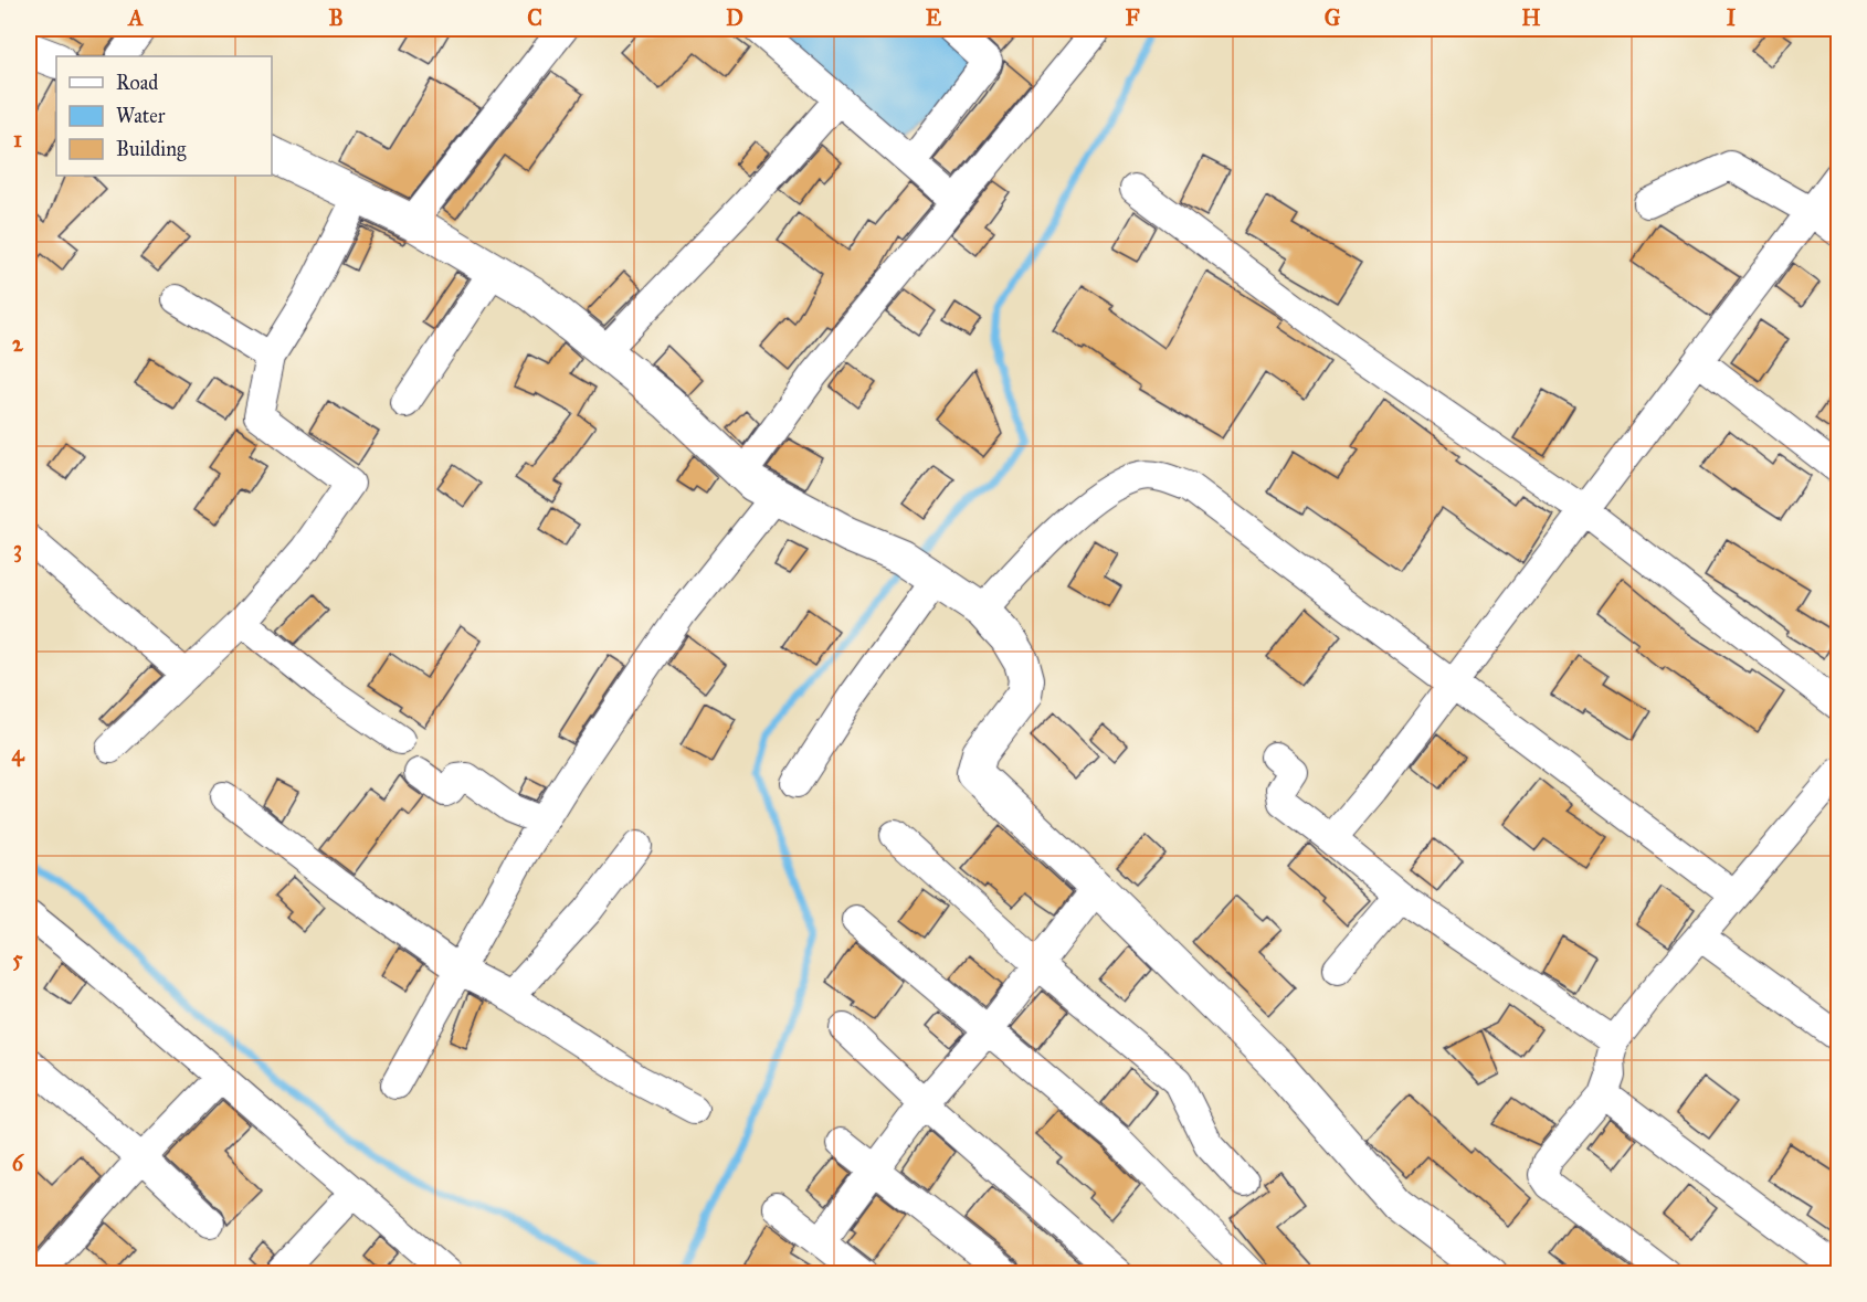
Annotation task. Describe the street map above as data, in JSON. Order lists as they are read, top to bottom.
{
  "legend": ["Road", "Water", "Building"],
  "grid": {
    "columns": [
      "A",
      "B",
      "C",
      "D",
      "E",
      "F",
      "G",
      "H",
      "I"
    ],
    "rows": [
      "1",
      "2",
      "3",
      "4",
      "5",
      "6"
    ]
  }
}
